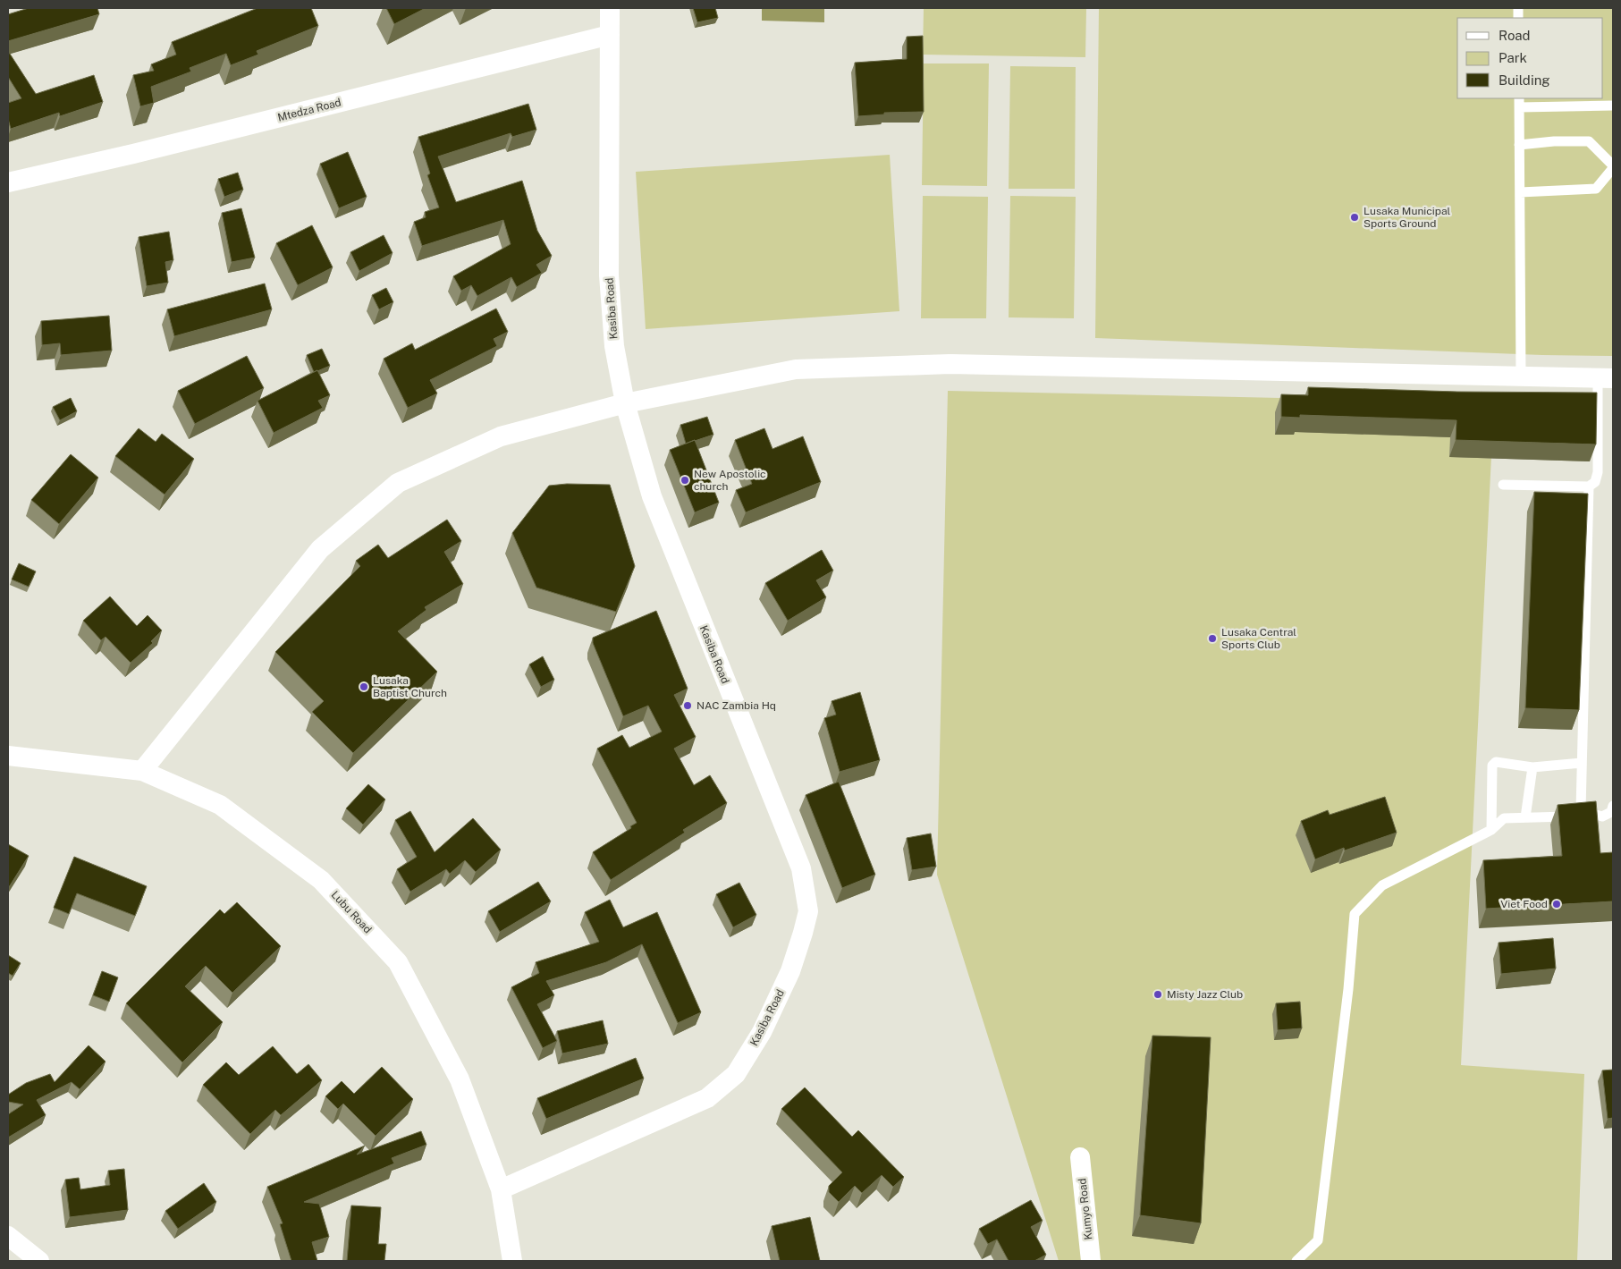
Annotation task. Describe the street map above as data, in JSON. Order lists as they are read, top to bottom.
{
  "streets": {
    "street": [
      "Mtedza Road",
      "Kasiba Road",
      "Lubu Road",
      "Kumyo Road"
    ]
  },
  "crossings": [
    ["Mtedza Road", "Kasiba Road"],
    ["Kasiba Road", "Lubu Road"]
  ],
  "places": [
    "Lusaka Municipal Sports Ground",
    "New Apostolic church",
    "Lusaka Central Sports Club",
    "Lusaka Baptist Church",
    "NAC Zambia Hq",
    "Viet Food",
    "Misty Jazz Club"
  ],
  "legend": ["Road", "Park", "Building"]
}
